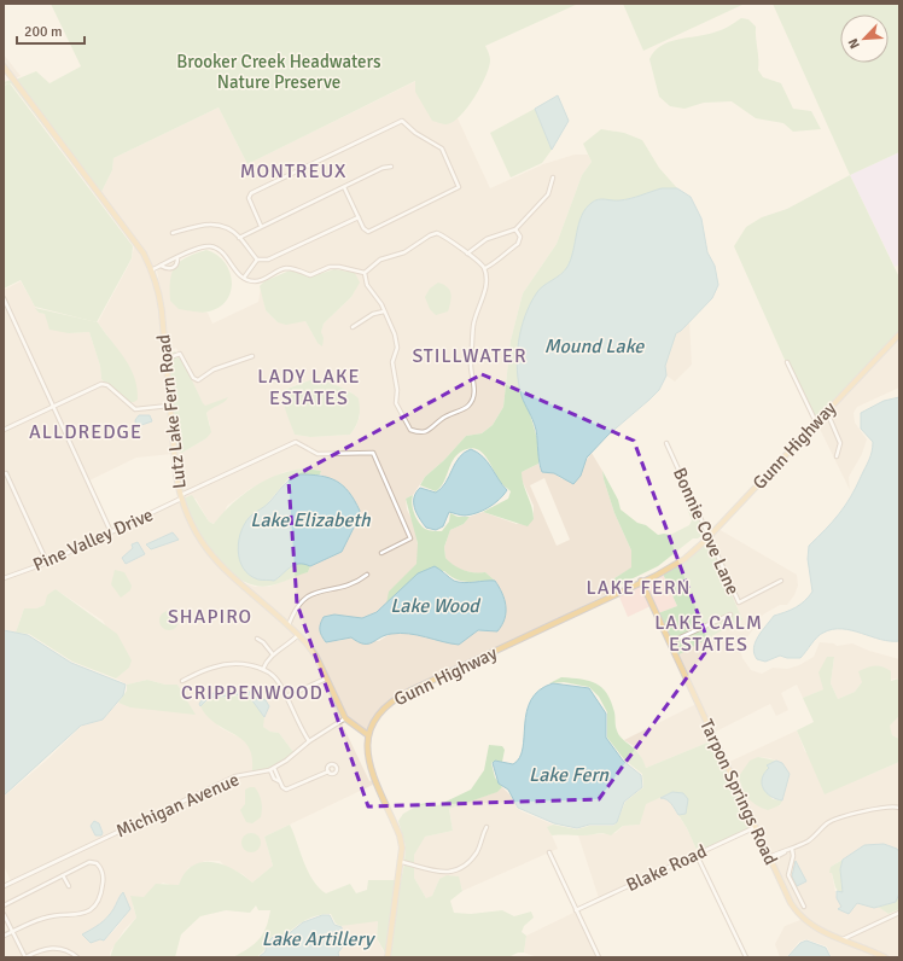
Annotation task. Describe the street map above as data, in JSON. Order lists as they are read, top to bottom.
{
  "streets": {
    "main road": ["Lutz Lake Fern Road", "Gunn Highway", "Tarpon Springs Road"],
    "street": [
      "Bonnie Cove Lane",
      "Pine Valley Drive",
      "Michigan Avenue",
      "Blake Road"
    ]
  },
  "crossings": [
    ["Lutz Lake Fern Road", "Gunn Highway"],
    ["Lutz Lake Fern Road", "Pine Valley Drive"],
    ["Lutz Lake Fern Road", "Michigan Avenue"],
    ["Gunn Highway", "Bonnie Cove Lane"],
    ["Gunn Highway", "Tarpon Springs Road"],
    ["Tarpon Springs Road", "Blake Road"]
  ],
  "districts": [
    "MONTREUX",
    "STILLWATER",
    "LADY LAKE ESTATES",
    "ALLDREDGE",
    "LAKE FERN",
    "SHAPIRO",
    "LAKE CALM ESTATES",
    "CRIPPENWOOD"
  ],
  "water": [
    "Mound Lake",
    "Lake Elizabeth",
    "Lake Wood",
    "Lake Fern",
    "Lake Artillery"
  ],
  "parks": ["Brooker Creek Headwaters Nature Preserve"],
  "scale_bar": "200 m",
  "north": "bottom left"
}
